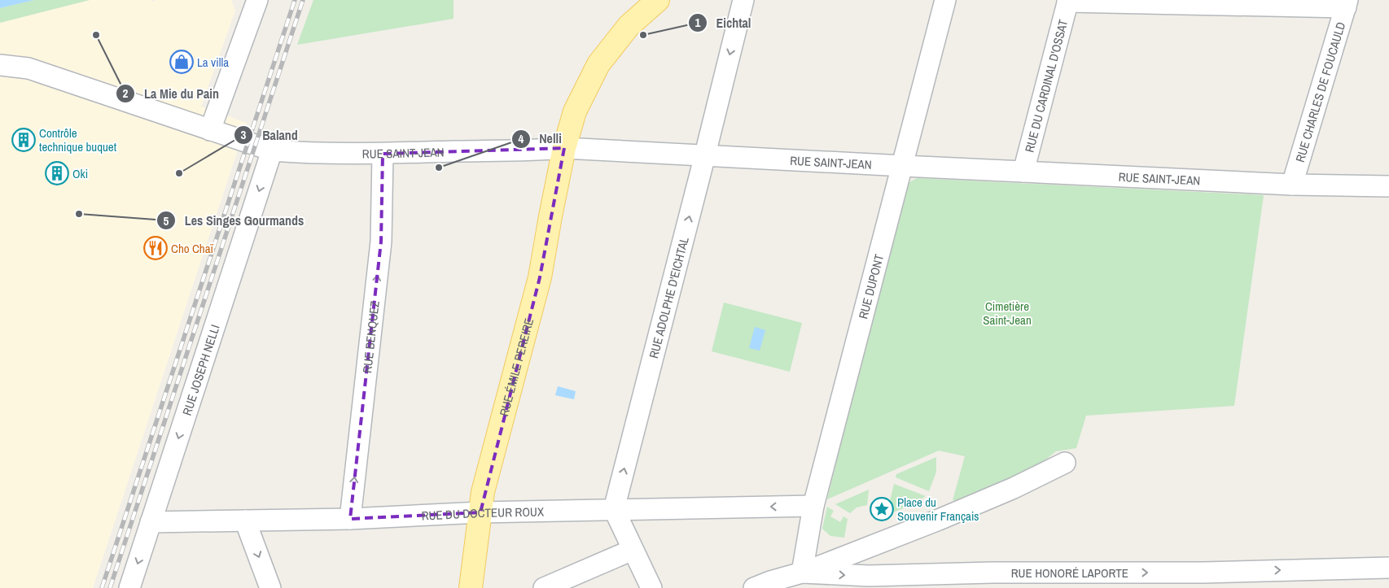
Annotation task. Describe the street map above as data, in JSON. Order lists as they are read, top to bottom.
{
  "streets": {
    "main road": ["RUE ÉMILE PEREIRE"],
    "street": [
      "RUE DU CARDINAL D'OSSAT",
      "RUE CHARLES DE FOUCAULD",
      "RUE SAINT-JEAN",
      "RUE DUPONT",
      "RUE ADOLPHE D'EICHTAL",
      "RUE BENQUEZ",
      "RUE JOSEPH NELLI",
      "RUE DU DOCTEUR ROUX",
      "RUE HONORÉ LAPORTE"
    ]
  },
  "crossings": [
    ["RUE DU CARDINAL D'OSSAT", "RUE SAINT-JEAN"],
    ["RUE CHARLES DE FOUCAULD", "RUE SAINT-JEAN"],
    ["RUE SAINT-JEAN", "RUE DUPONT"],
    ["RUE SAINT-JEAN", "RUE ADOLPHE D'EICHTAL"],
    ["RUE SAINT-JEAN", "RUE BENQUEZ"],
    ["RUE SAINT-JEAN", "RUE ÉMILE PEREIRE"],
    ["RUE SAINT-JEAN", "RUE JOSEPH NELLI"],
    ["RUE DUPONT", "RUE DU DOCTEUR ROUX"],
    ["RUE DUPONT", "RUE HONORÉ LAPORTE"],
    ["RUE ADOLPHE D'EICHTAL", "RUE DU DOCTEUR ROUX"],
    ["RUE BENQUEZ", "RUE DU DOCTEUR ROUX"],
    ["RUE ÉMILE PEREIRE", "RUE DU DOCTEUR ROUX"],
    ["RUE JOSEPH NELLI", "RUE DU DOCTEUR ROUX"]
  ],
  "one_way": ["RUE BENQUEZ", "RUE JOSEPH NELLI"],
  "parks": ["Cimetière Saint-Jean"],
  "places": {
    "other": [
      "La Mie du Pain",
      "Eichtal",
      "Nelli",
      "Baland",
      "Les Singes Gourmands"
    ],
    "shop": ["La villa"],
    "building": ["Contrôle technique buquet", "Oki"],
    "restaurant": ["Cho Chaï"],
    "place": ["Place du Souvenir Français"]
  }
}
